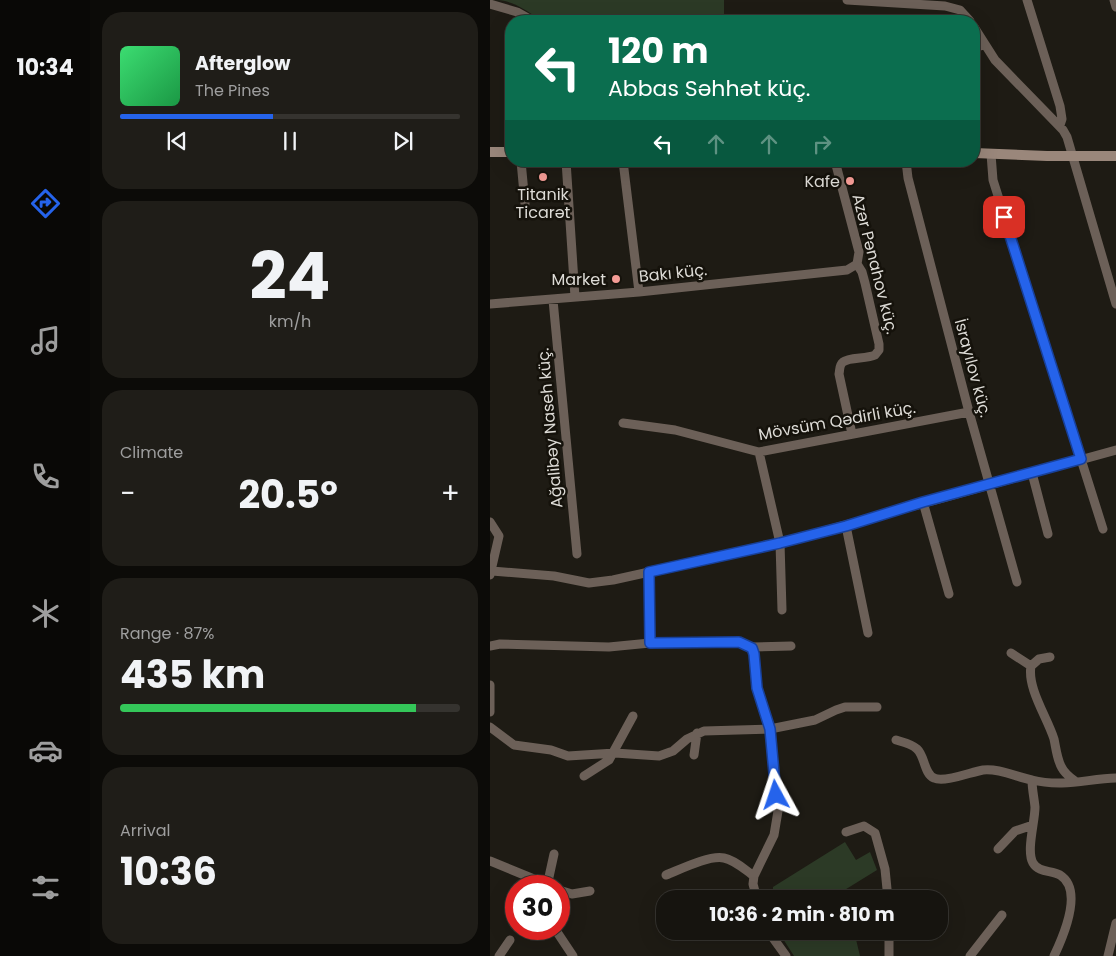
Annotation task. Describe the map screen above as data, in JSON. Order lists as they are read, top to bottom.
{
  "streets": {
    "street": [
      "Azər Pənahov küç.",
      "Bakı küç.",
      "İsrayılov küç.",
      "Mövsüm Qədirli küç.",
      "Ağalibəy Naseh küç."
    ]
  },
  "crossings": [
    ["Azər Pənahov küç.", "Bakı küç."],
    ["Azər Pənahov küç.", "Mövsüm Qədirli küç."],
    ["Bakı küç.", "Ağalibəy Naseh küç."],
    ["İsrayılov küç.", "Mövsüm Qədirli küç."]
  ],
  "places": ["Titanik Ticarət", "Kafe", "Market"],
  "page": {
    "tabs": "10:34",
    "turn": ["120 m", "Abbas Səhhət küç."],
    "song": ["Afterglow", "The Pines"],
    "tile": [
      ["24", "km/h"],
      "Climate",
      ["Range · 87%", "435 km"],
      ["Arrival", "10:36"]
    ],
    "heat": ["−", "20.5°", "+"],
    "limit": "30",
    "trip": "10:36 · 2 min · 810 m"
  }
}
